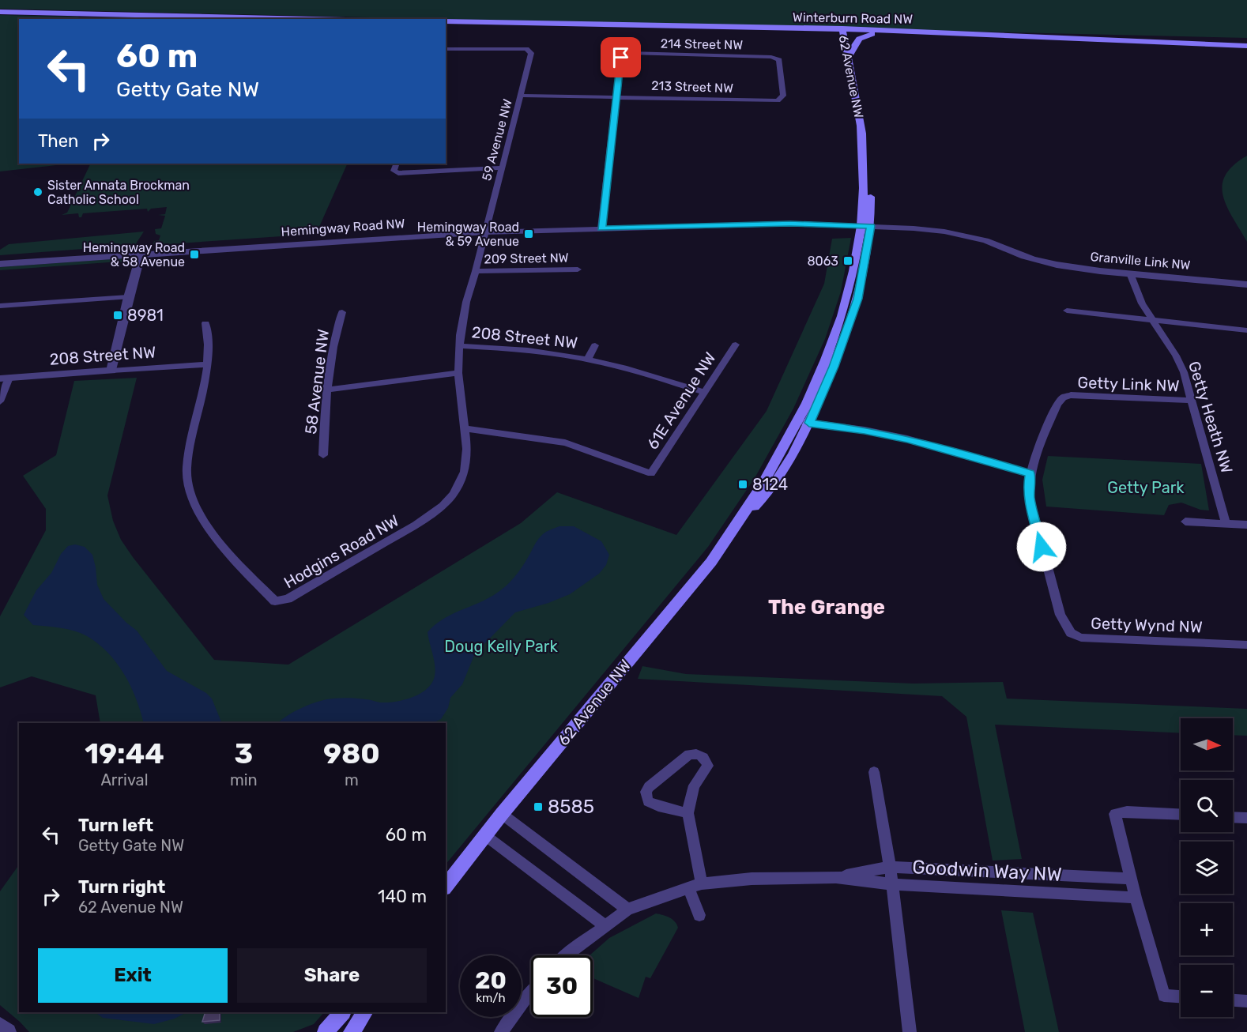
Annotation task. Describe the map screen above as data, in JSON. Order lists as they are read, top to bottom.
{
  "streets": {
    "main road": ["Winterburn Road NW", "62 Avenue NW"],
    "street": [
      "214 Street NW",
      "213 Street NW",
      "59 Avenue NW",
      "Hemingway Road NW",
      "209 Street NW",
      "Granville Link NW",
      "208 Street NW",
      "58 Avenue NW",
      "Getty Link NW",
      "61E Avenue NW",
      "Getty Heath NW",
      "Hodgins Road NW",
      "Getty Wynd NW",
      "Goodwin Way NW"
    ]
  },
  "crossings": [
    ["Winterburn Road NW", "62 Avenue NW"],
    ["214 Street NW", "213 Street NW"],
    ["62 Avenue NW", "Hemingway Road NW"],
    ["62 Avenue NW", "Granville Link NW"],
    ["213 Street NW", "59 Avenue NW"],
    ["59 Avenue NW", "Hemingway Road NW"],
    ["59 Avenue NW", "Hodgins Road NW"],
    ["Hemingway Road NW", "Granville Link NW"],
    ["Hemingway Road NW", "Hodgins Road NW"],
    ["209 Street NW", "Hodgins Road NW"],
    ["Granville Link NW", "Getty Heath NW"],
    ["208 Street NW", "61E Avenue NW"],
    ["208 Street NW", "Hodgins Road NW"],
    ["Getty Link NW", "Getty Heath NW"],
    ["Getty Link NW", "Getty Wynd NW"],
    ["61E Avenue NW", "Hodgins Road NW"]
  ],
  "districts": ["The Grange"],
  "parks": ["Getty Park", "Doug Kelly Park"],
  "places": {
    "other": ["Sister Annata Brockman Catholic School"],
    "transit": [
      "Hemingway Road & 59 Avenue",
      "Hemingway Road & 58 Avenue",
      "8063",
      "8981",
      "8124",
      "8585"
    ]
  },
  "north": "right",
  "page": {
    "turn": ["60 m", "Getty Gate NW"],
    "then": "Then",
    "map_buttons": ["+", "−"],
    "eta": [
      "19:44",
      "Arrival",
      "3",
      "min",
      "980",
      "m"
    ],
    "list": [
      {
        "name": "Turn left",
        "note": "Getty Gate NW",
        "value": "60 m"
      },
      {
        "name": "Turn right",
        "note": "62 Avenue NW",
        "value": "140 m"
      }
    ],
    "buttons": ["Exit", "Share"],
    "speed": "20 km/h",
    "limit": "30"
  }
}
